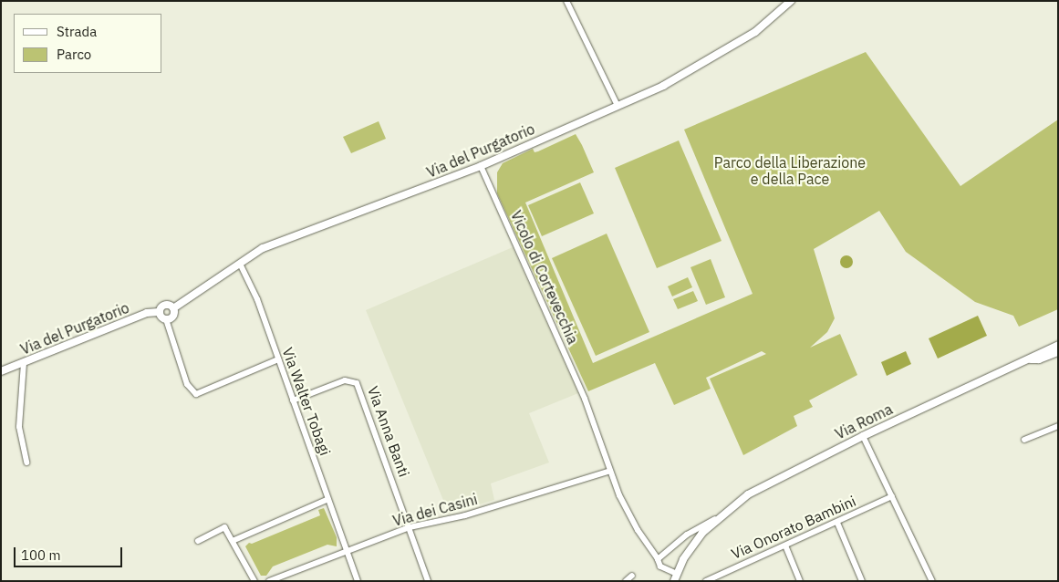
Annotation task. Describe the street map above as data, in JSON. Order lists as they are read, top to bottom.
{
  "streets": {
    "street": [
      "Via del Purgatorio",
      "Vicolo di Cortevecchia",
      "Via Walter Tobagi",
      "Via Roma",
      "Via Anna Banti",
      "Via dei Casini",
      "Via Onorato Bambini"
    ]
  },
  "crossings": [
    ["Via del Purgatorio", "Vicolo di Cortevecchia"],
    ["Via del Purgatorio", "Via Walter Tobagi"],
    ["Vicolo di Cortevecchia", "Via dei Casini"],
    ["Via Walter Tobagi", "Via Anna Banti"],
    ["Via Walter Tobagi", "Via dei Casini"],
    ["Via Anna Banti", "Via dei Casini"]
  ],
  "parks": ["Parco della Liberazione e della Pace"],
  "legend": ["Strada", "Parco"],
  "scale_bar": "100 m"
}
